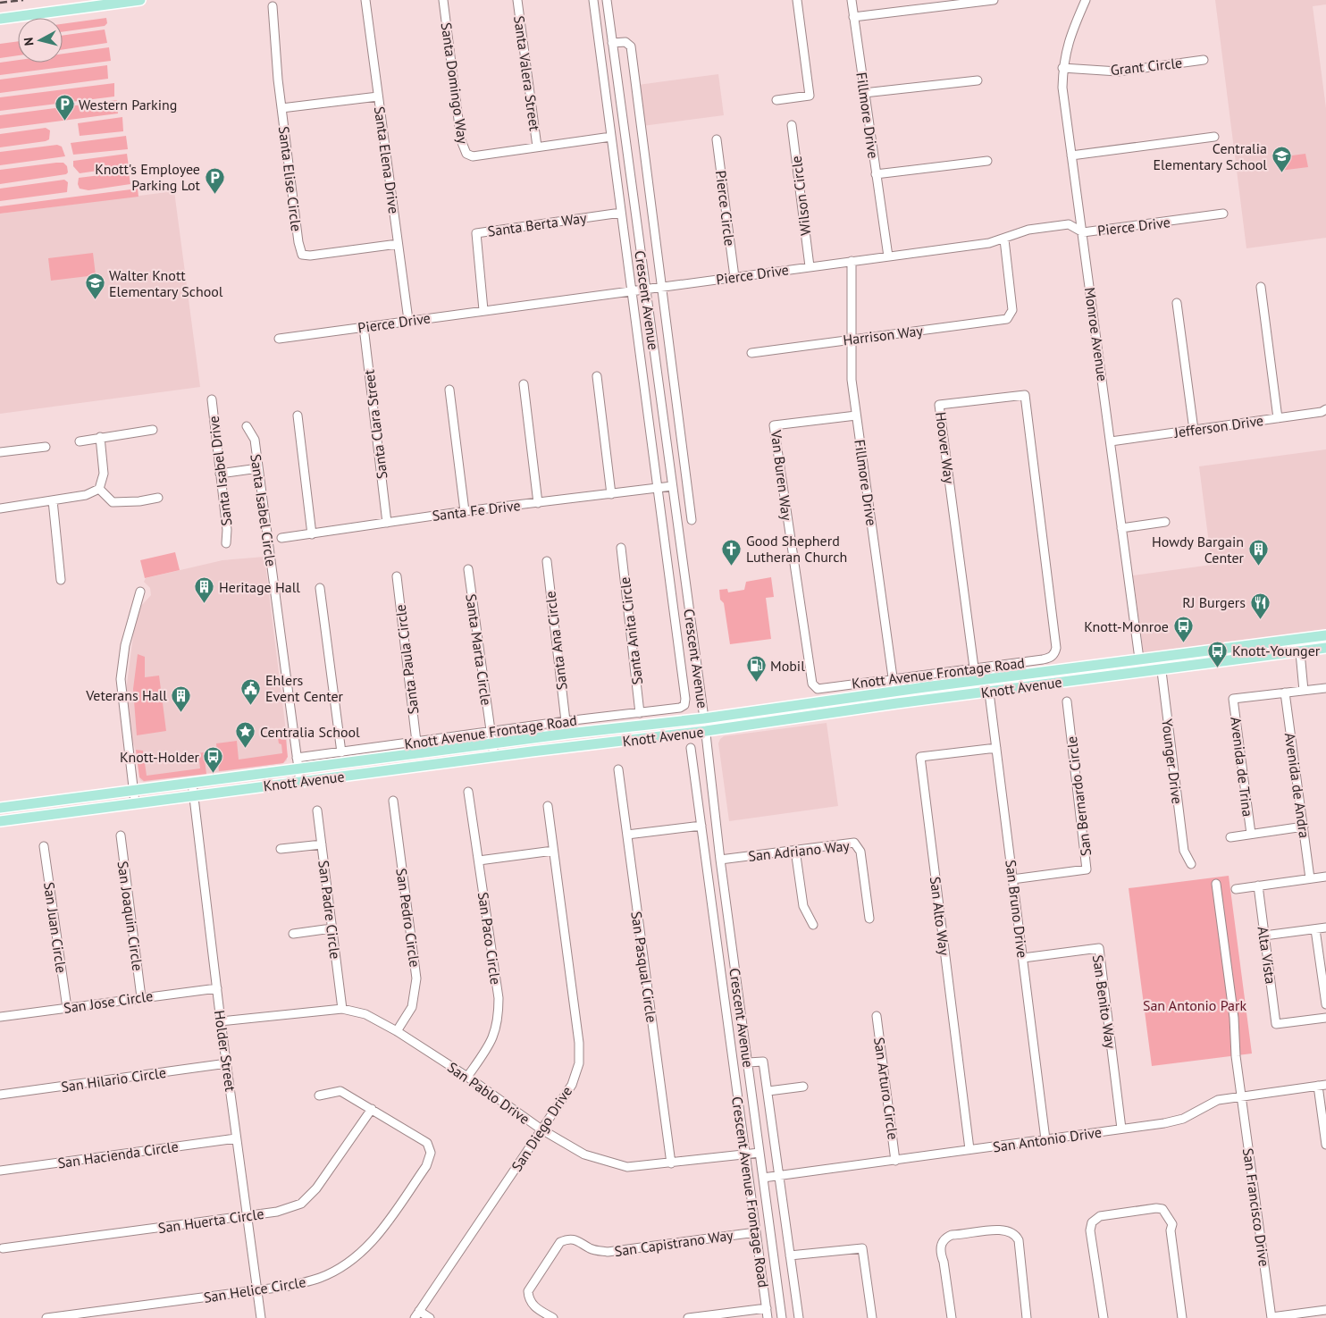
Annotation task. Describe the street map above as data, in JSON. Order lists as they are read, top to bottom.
{
  "streets": {
    "main road": ["Knott Avenue"],
    "street": [
      "Grant Circle",
      "Santa Valera Street",
      "Santa Domingo Way",
      "Fillmore Drive",
      "Santa Elena Drive",
      "Santa Elise Circle",
      "Wilson Circle",
      "Pierce Circle",
      "Santa Berta Way",
      "Pierce Drive",
      "Crescent Avenue",
      "Monroe Avenue",
      "Harrison Way",
      "Santa Clara Street",
      "Jefferson Drive",
      "Hoover Way",
      "Santa Isabel Drive",
      "Van Buren Way",
      "Santa Isabel Circle",
      "Santa Fe Drive",
      "Santa Anita Circle",
      "Santa Ana Circle",
      "Santa Marta Circle",
      "Santa Paula Circle",
      "Knott Avenue Frontage Road",
      "Younger Drive",
      "Avenida de Trina",
      "Avenida de Andra",
      "San Bernardo Circle",
      "San Adriano Way",
      "San Bruno Drive",
      "San Padre Circle",
      "San Joaquin Circle",
      "San Alto Way",
      "San Pedro Circle",
      "San Juan Circle",
      "San Paco Circle",
      "Alta Vista",
      "San Pasqual Circle",
      "San Jose Circle",
      "San Benito Way",
      "Holder Street",
      "San Hilario Circle",
      "San Arturo Circle",
      "San Pablo Drive",
      "San Diego Drive",
      "San Antonio Drive",
      "San Hacienda Circle",
      "Crescent Avenue Frontage Road",
      "San Francisco Drive",
      "San Huerta Circle",
      "San Capistrano Way",
      "San Helice Circle"
    ]
  },
  "crossings": [
    ["Grant Circle", "Monroe Avenue"],
    ["Santa Valera Street", "Santa Domingo Way"],
    ["Santa Domingo Way", "Crescent Avenue"],
    ["Fillmore Drive", "Pierce Drive"],
    ["Fillmore Drive", "Harrison Way"],
    ["Fillmore Drive", "Van Buren Way"],
    ["Fillmore Drive", "Knott Avenue Frontage Road"],
    ["Fillmore Drive", "Knott Avenue"],
    ["Santa Elena Drive", "Santa Elise Circle"],
    ["Santa Elena Drive", "Pierce Drive"],
    ["Wilson Circle", "Pierce Drive"],
    ["Pierce Circle", "Pierce Drive"],
    ["Santa Berta Way", "Pierce Drive"],
    ["Santa Berta Way", "Crescent Avenue"],
    ["Pierce Drive", "Crescent Avenue"],
    ["Pierce Drive", "Monroe Avenue"],
    ["Pierce Drive", "Harrison Way"],
    ["Pierce Drive", "Santa Clara Street"],
    ["Crescent Avenue", "Santa Fe Drive"],
    ["Crescent Avenue", "Knott Avenue Frontage Road"],
    ["Crescent Avenue", "Knott Avenue"],
    ["Crescent Avenue", "San Adriano Way"],
    ["Crescent Avenue", "San Pablo Drive"],
    ["Crescent Avenue", "San Antonio Drive"],
    ["Crescent Avenue", "Crescent Avenue Frontage Road"],
    ["Monroe Avenue", "Jefferson Drive"],
    ["Monroe Avenue", "Knott Avenue"],
    ["Santa Clara Street", "Santa Fe Drive"],
    ["Hoover Way", "Knott Avenue Frontage Road"],
    ["Van Buren Way", "Knott Avenue Frontage Road"],
    ["Santa Isabel Circle", "Knott Avenue Frontage Road"],
    ["Santa Isabel Circle", "Knott Avenue"],
    ["Santa Anita Circle", "Knott Avenue Frontage Road"],
    ["Santa Ana Circle", "Knott Avenue Frontage Road"],
    ["Santa Marta Circle", "Knott Avenue Frontage Road"],
    ["Santa Marta Circle", "Knott Avenue"],
    ["Santa Paula Circle", "Knott Avenue Frontage Road"],
    ["Knott Avenue", "Younger Drive"],
    ["Knott Avenue", "San Bruno Drive"],
    ["Knott Avenue", "Holder Street"],
    ["Avenida de Trina", "Avenida de Andra"],
    ["San Bernardo Circle", "San Bruno Drive"],
    ["San Bruno Drive", "San Alto Way"],
    ["San Bruno Drive", "San Benito Way"],
    ["San Bruno Drive", "San Antonio Drive"],
    ["San Padre Circle", "San Pablo Drive"],
    ["San Joaquin Circle", "San Jose Circle"],
    ["San Alto Way", "San Antonio Drive"],
    ["San Pedro Circle", "San Pablo Drive"],
    ["San Juan Circle", "San Jose Circle"],
    ["San Paco Circle", "San Pablo Drive"],
    ["San Pasqual Circle", "San Pablo Drive"],
    ["San Jose Circle", "Holder Street"],
    ["San Benito Way", "San Antonio Drive"],
    ["Holder Street", "San Hilario Circle"],
    ["Holder Street", "San Pablo Drive"],
    ["Holder Street", "San Hacienda Circle"],
    ["Holder Street", "San Huerta Circle"],
    ["Holder Street", "San Helice Circle"],
    ["San Arturo Circle", "San Antonio Drive"],
    ["San Pablo Drive", "San Diego Drive"],
    ["San Pablo Drive", "Crescent Avenue Frontage Road"],
    ["San Antonio Drive", "Crescent Avenue Frontage Road"],
    ["San Antonio Drive", "San Francisco Drive"],
    ["Crescent Avenue Frontage Road", "San Capistrano Way"],
    ["San Huerta Circle", "San Helice Circle"]
  ],
  "parks": ["San Antonio Park"],
  "places": {
    "parking": ["Western Parking", "Knott's Employee Parking Lot"],
    "school or university": ["Centralia Elementary School", "Walter Knott Elementary School"],
    "church": ["Good Shepherd Lutheran Church"],
    "building": ["Howdy Bargain Center", "Heritage Hall", "Veterans Hall"],
    "restaurant": ["RJ Burgers"],
    "bus stop": ["Knott-Monroe", "Knott-Younger", "Knott-Holder"],
    "fuel station": ["Mobil"],
    "public building": ["Ehlers Event Center"],
    "place": ["Centralia School"]
  },
  "north": "left"
}
